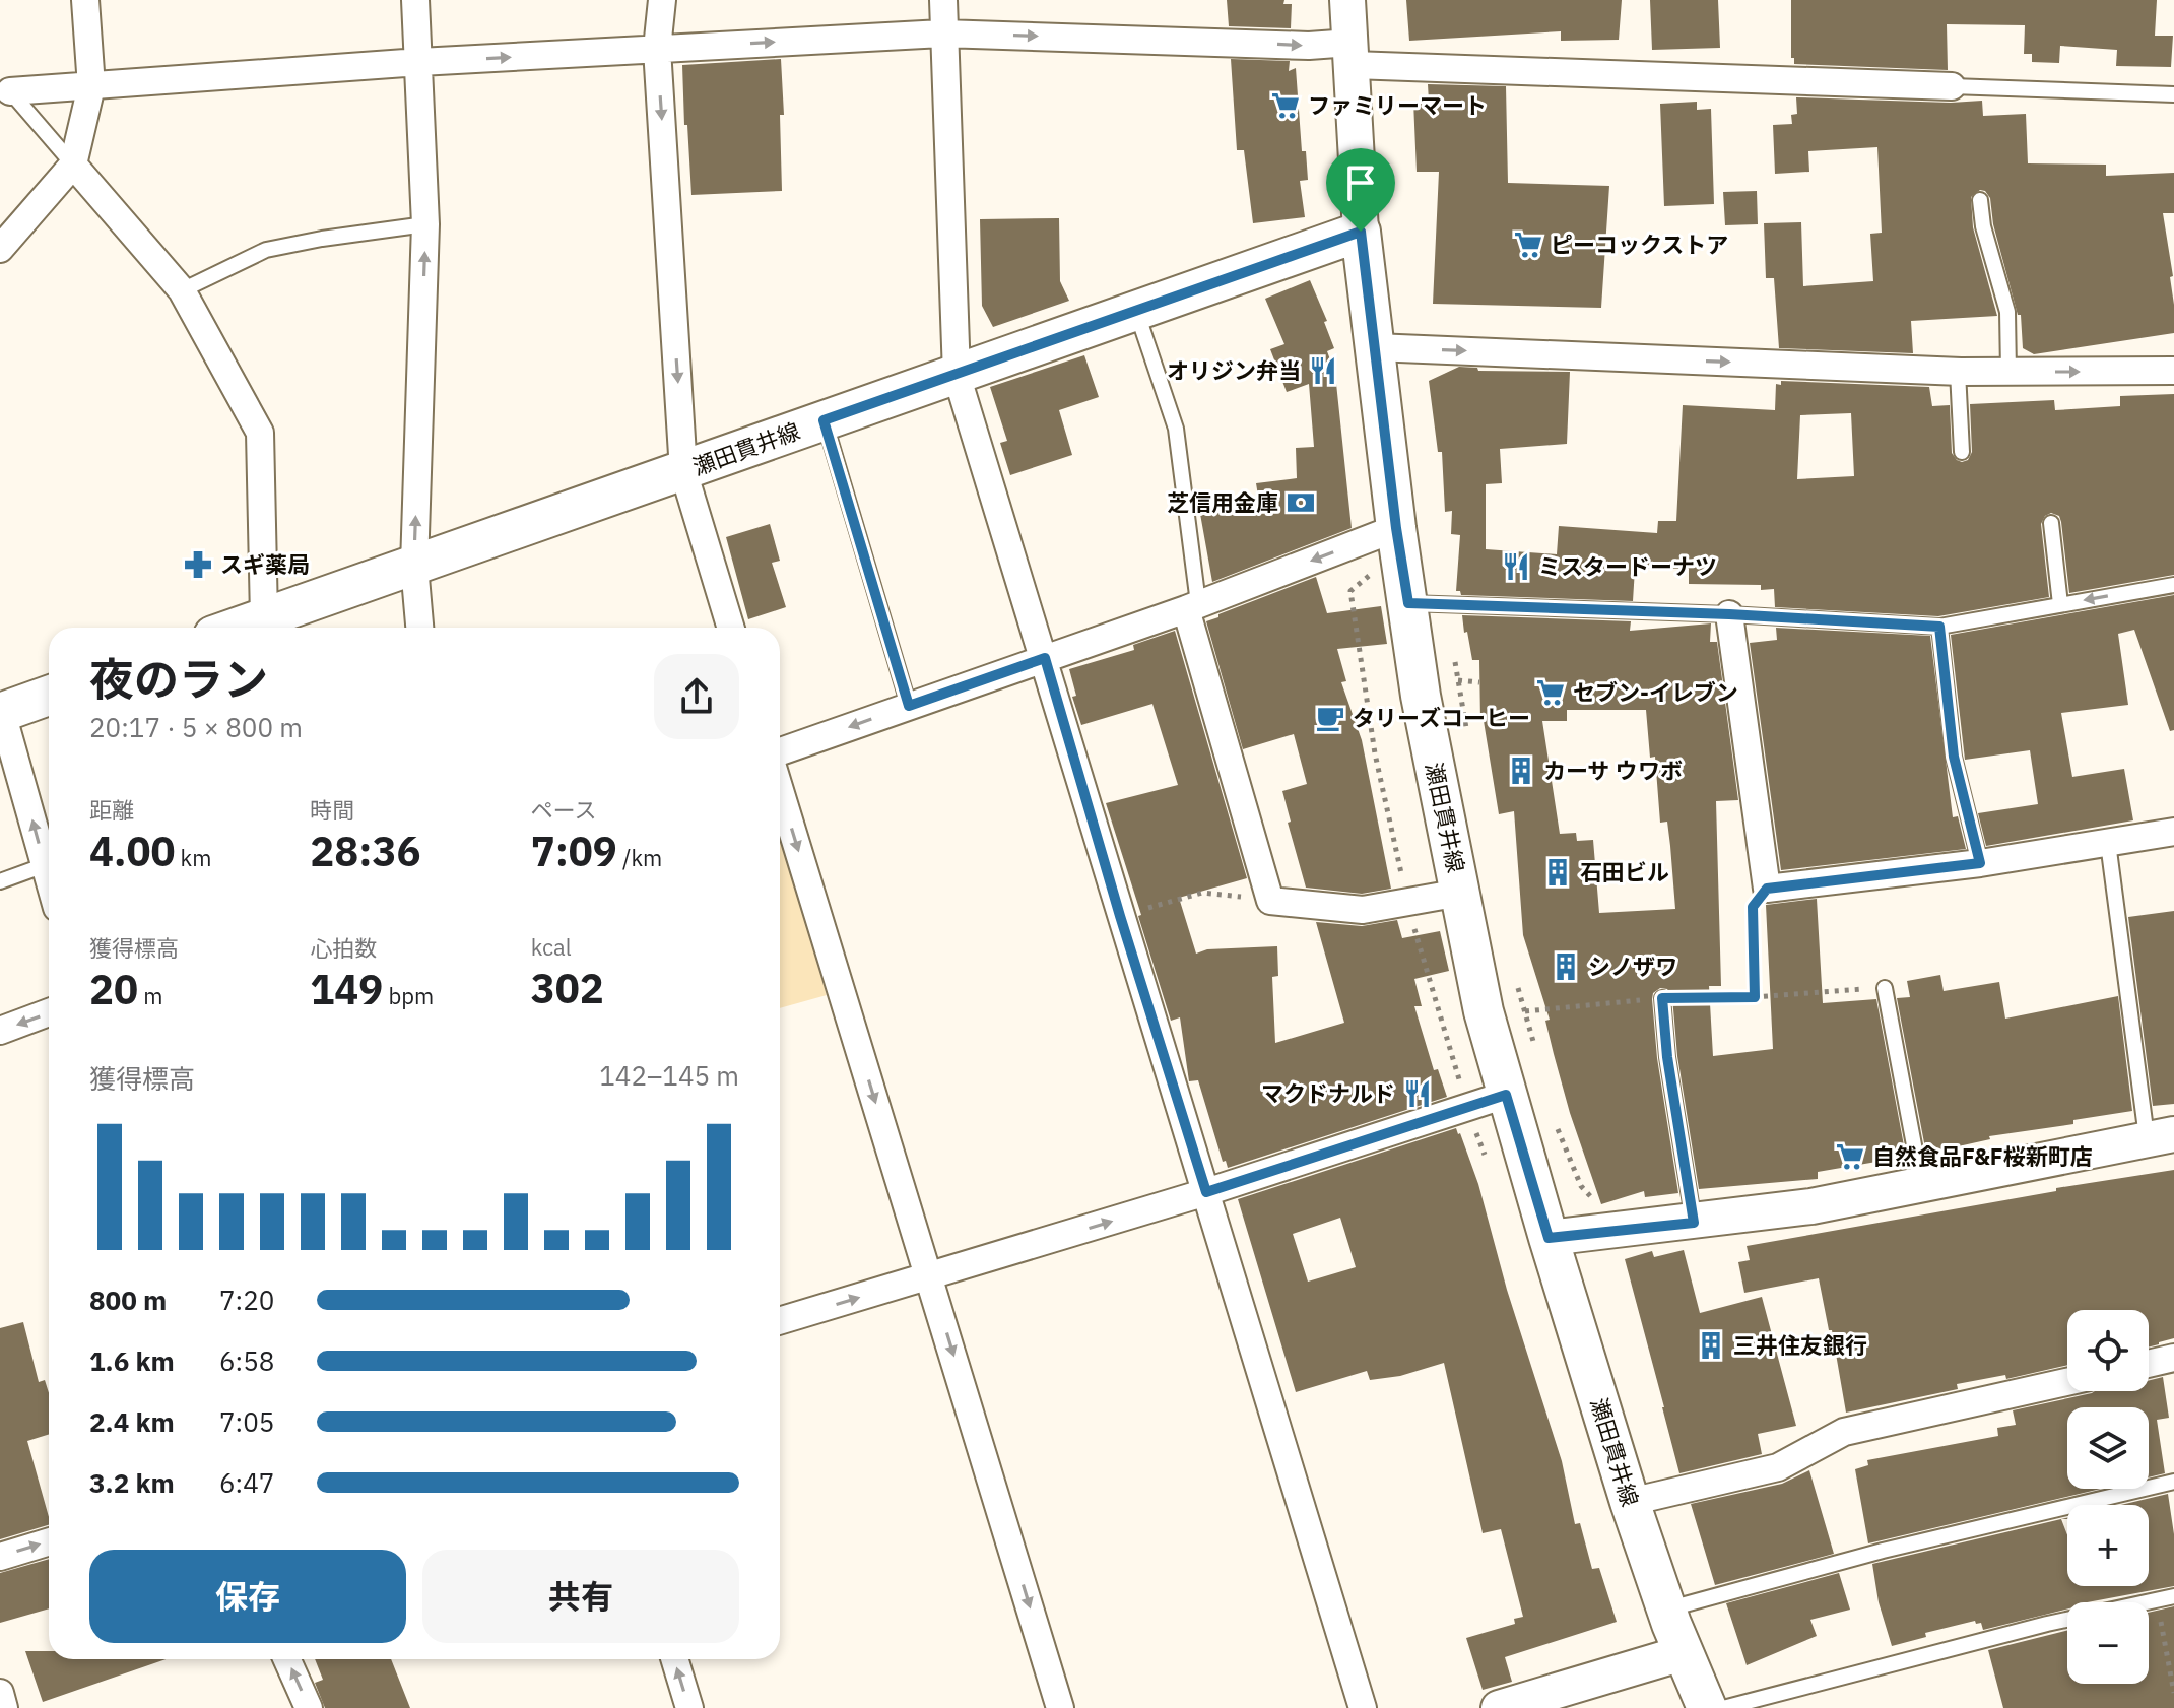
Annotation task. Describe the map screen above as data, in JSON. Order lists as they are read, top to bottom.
{
  "streets": {
    "main road": ["瀬田貫井線"]
  },
  "places": {
    "supermarket": [
      "ファミリーマート",
      "ピーコックストア",
      "セブン-イレブン",
      "自然食品F&F桜新町店"
    ],
    "restaurant": ["オリジン弁当", "ミスタードーナツ", "マクドナルド"],
    "bank": ["芝信用金庫"],
    "pharmacy": ["スギ薬局"],
    "cafe": ["タリーズコーヒー"],
    "building": [
      "カーサ ウワボ",
      "石田ビル",
      "シノザワ",
      "三井住友銀行"
    ]
  },
  "page": {
    "heading": ["夜のラン", "20:17 · 5 × 800 m"],
    "stats": [
      ["距離", "4.00 km"],
      ["時間", "28:36"],
      ["ペース", "7:09 /km"],
      ["獲得標高", "20 m"],
      ["心拍数", "149 bpm"],
      ["kcal", "302"]
    ],
    "chart": ["獲得標高", "142–145 m"],
    "list": [
      {
        "name": "800 m",
        "note": "7:20"
      },
      {
        "name": "1.6 km",
        "note": "6:58"
      },
      {
        "name": "2.4 km",
        "note": "7:05"
      },
      {
        "name": "3.2 km",
        "note": "6:47"
      }
    ],
    "map_buttons": ["+", "−"],
    "buttons": ["保存", "共有"]
  }
}
